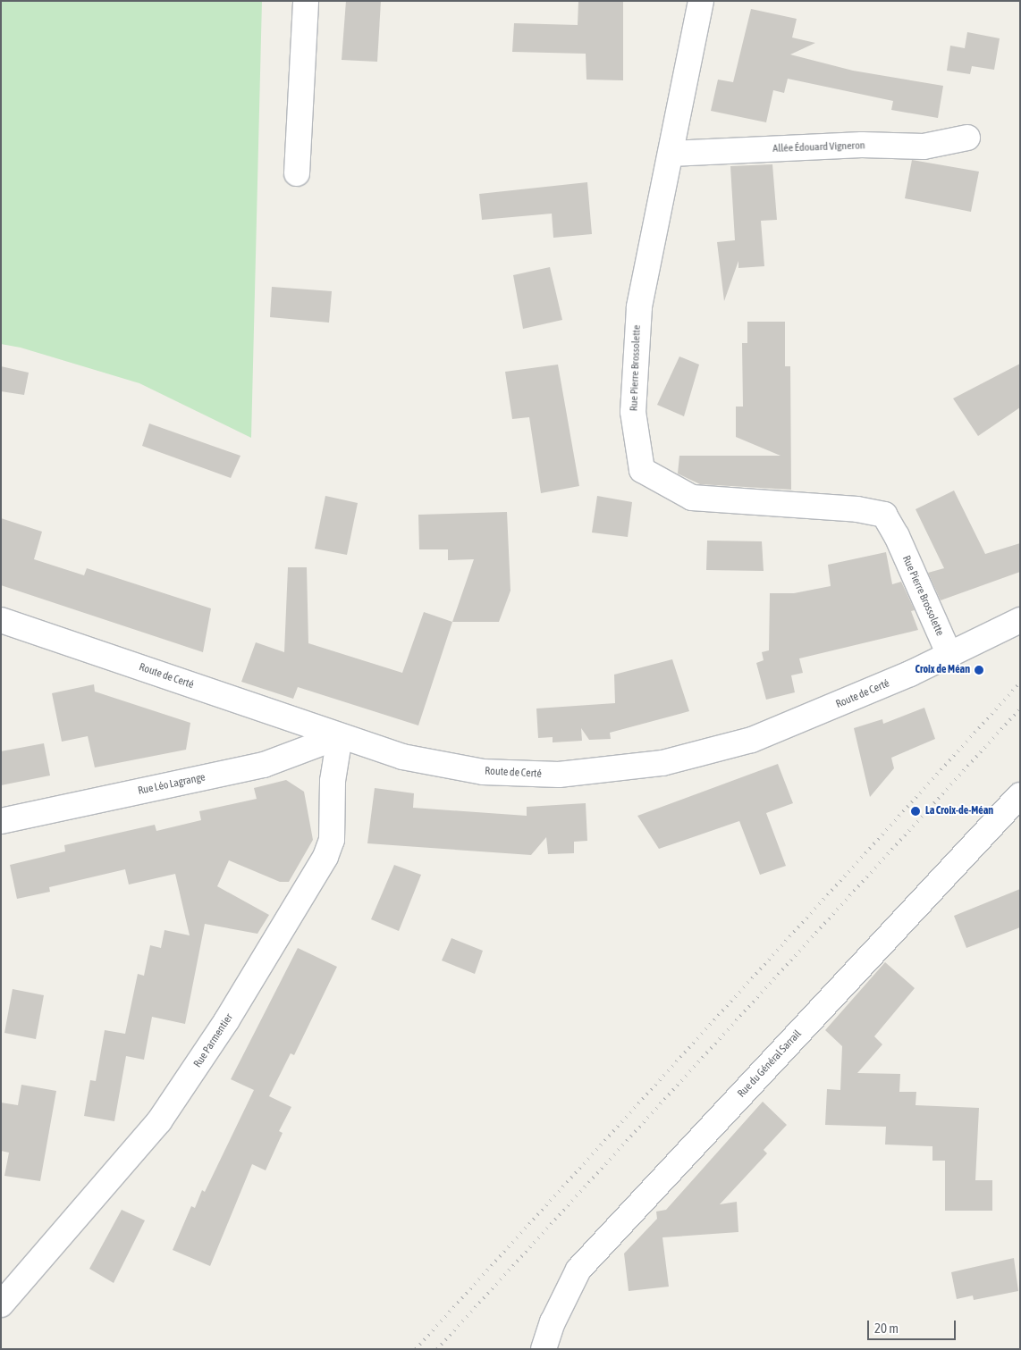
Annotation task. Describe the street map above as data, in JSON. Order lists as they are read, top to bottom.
{
  "streets": {
    "street": [
      "Allée Édouard Vigneron",
      "Rue Pierre Brossolette",
      "Route de Certé",
      "Rue Léo Lagrange",
      "Rue Parmentier",
      "Rue du Général Sarrail"
    ]
  },
  "crossings": [
    ["Allée Édouard Vigneron", "Rue Pierre Brossolette"],
    ["Rue Pierre Brossolette", "Route de Certé"],
    ["Route de Certé", "Rue Léo Lagrange"],
    ["Route de Certé", "Rue Parmentier"],
    ["Rue Léo Lagrange", "Rue Parmentier"]
  ],
  "places": ["Croix de Méan", "La Croix-de-Méan"],
  "scale_bar": "20 m"
}
